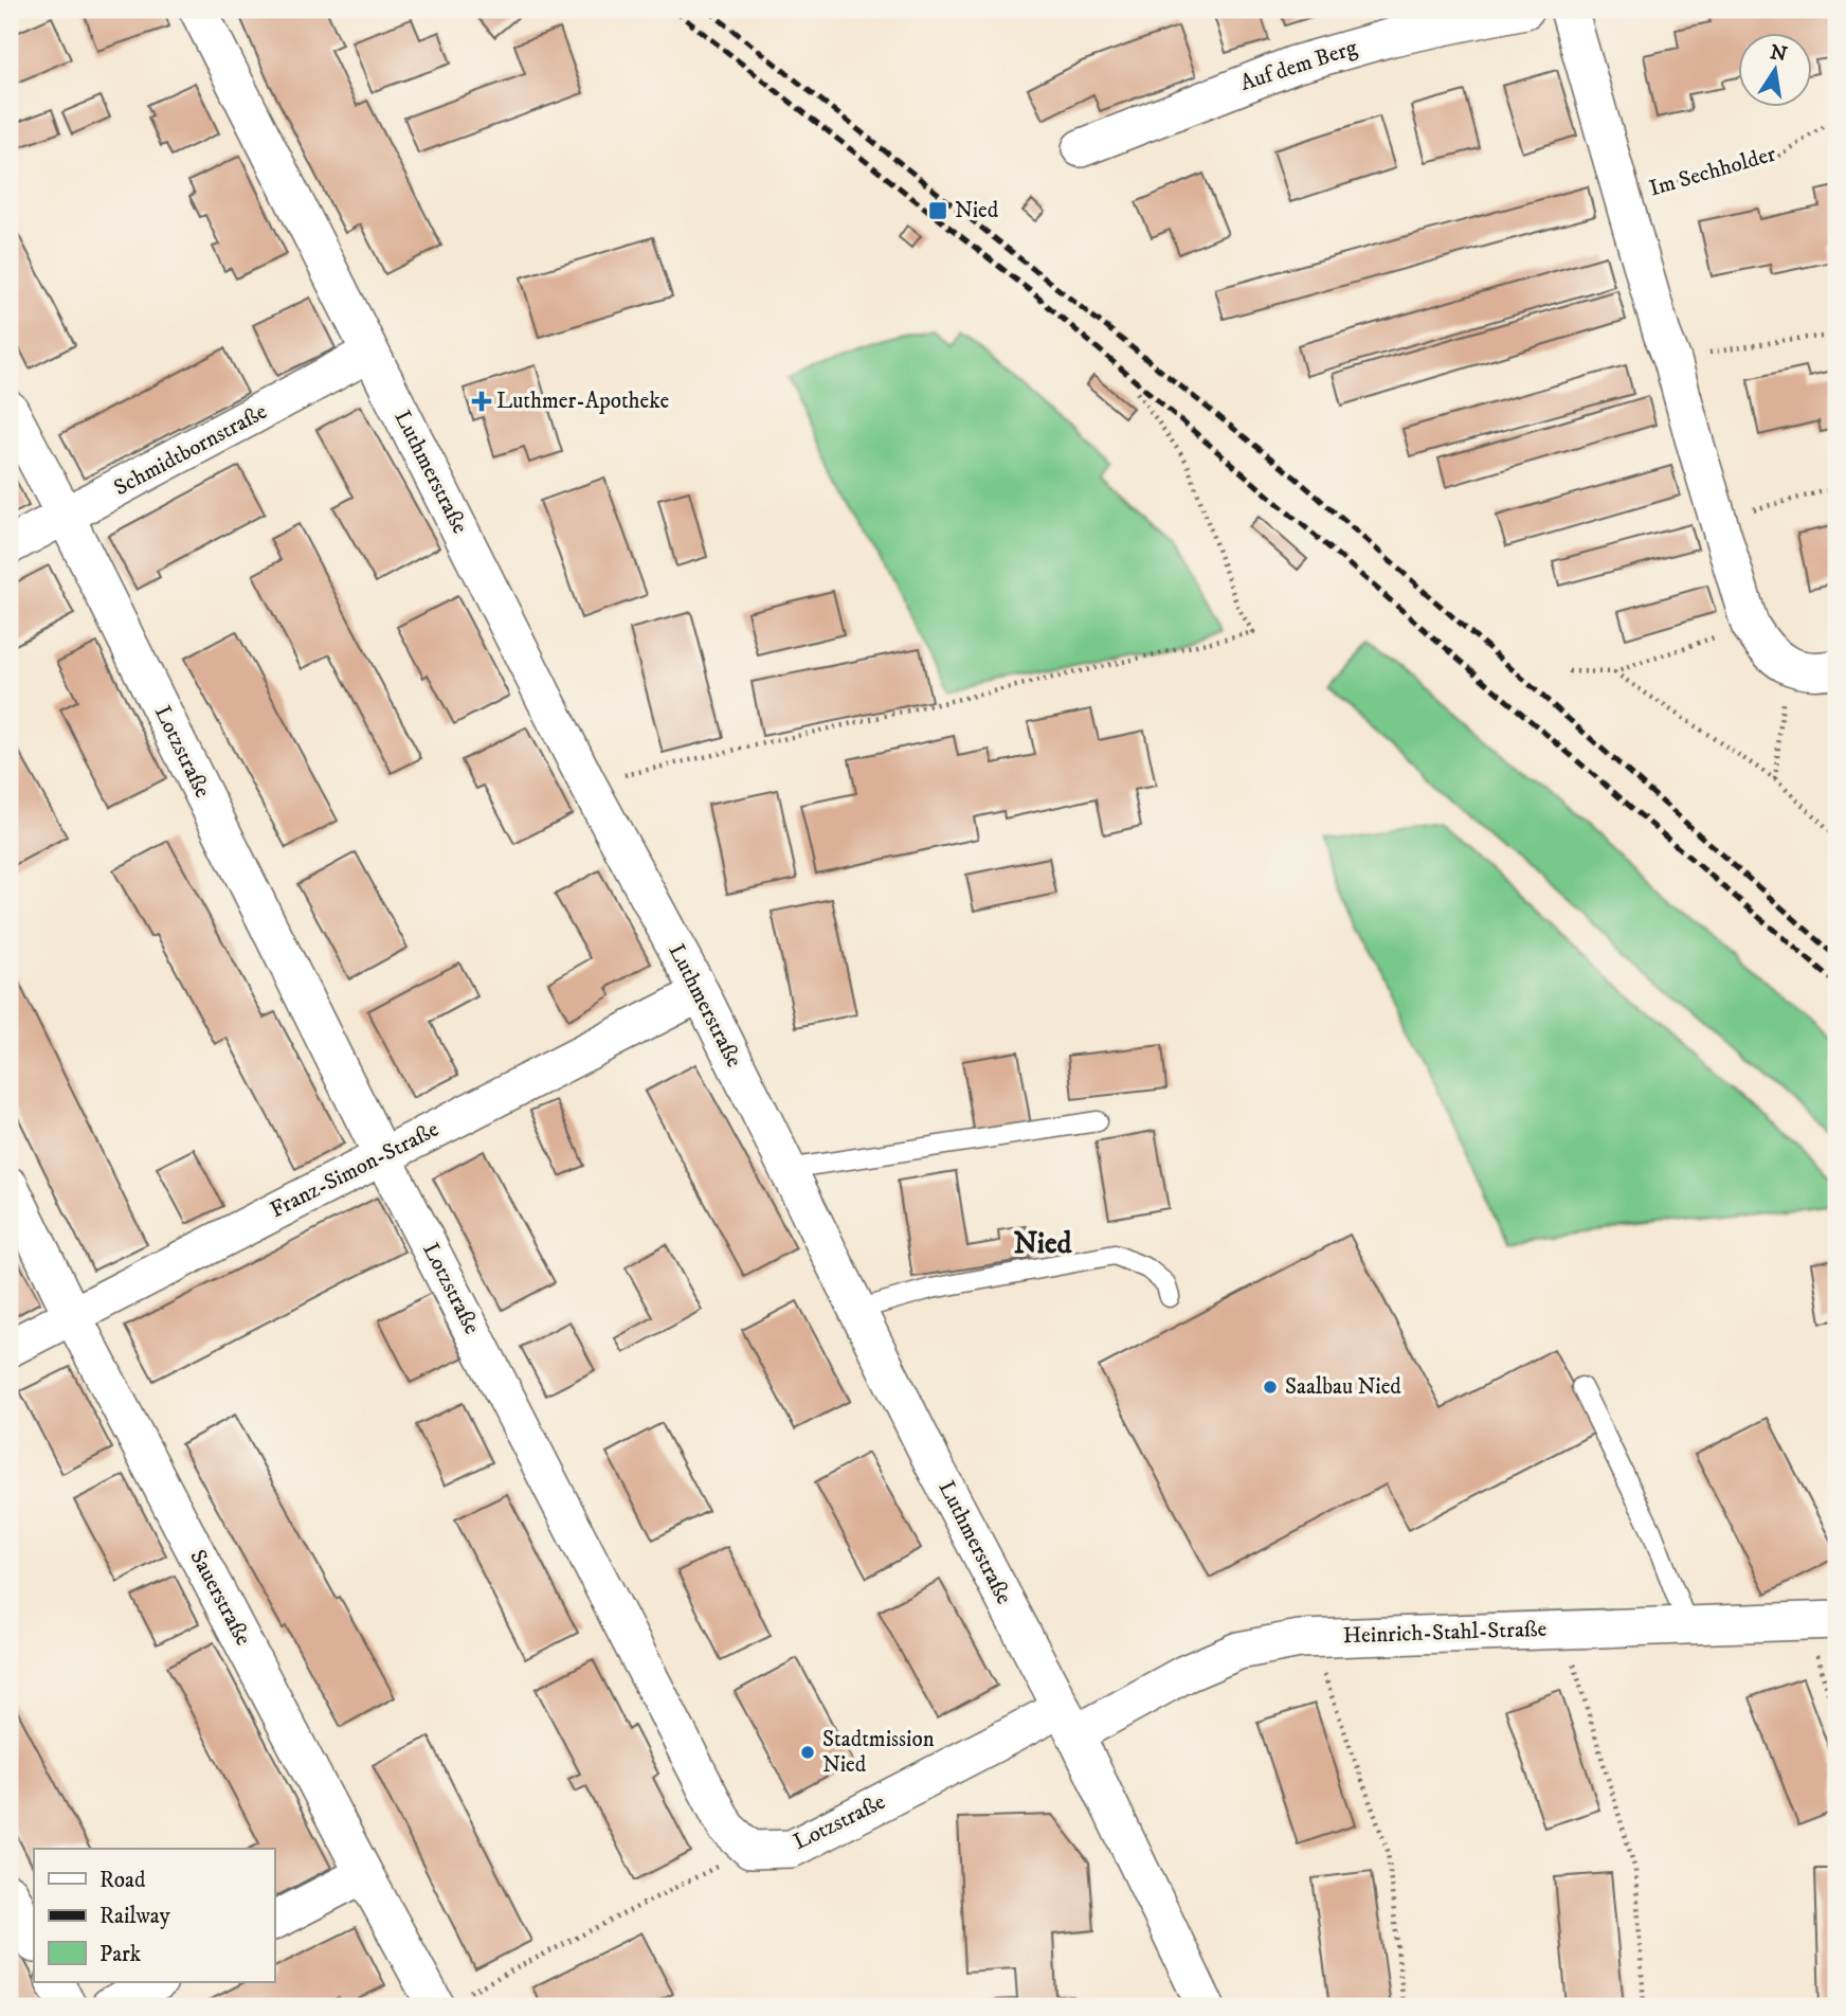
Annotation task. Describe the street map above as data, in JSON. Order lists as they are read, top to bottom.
{
  "streets": {
    "street": [
      "Auf dem Berg",
      "Im Sechholder",
      "Schmidtbornstraße",
      "Luthmerstraße",
      "Lotzstraße",
      "Franz-Simon-Straße",
      "Sauerstraße",
      "Heinrich-Stahl-Straße"
    ]
  },
  "crossings": [
    ["Schmidtbornstraße", "Luthmerstraße"],
    ["Schmidtbornstraße", "Lotzstraße"],
    ["Luthmerstraße", "Lotzstraße"],
    ["Luthmerstraße", "Franz-Simon-Straße"],
    ["Luthmerstraße", "Heinrich-Stahl-Straße"],
    ["Lotzstraße", "Franz-Simon-Straße"],
    ["Lotzstraße", "Heinrich-Stahl-Straße"],
    ["Franz-Simon-Straße", "Sauerstraße"]
  ],
  "districts": ["Nied"],
  "places": {
    "transit": ["Nied"],
    "health": ["Luthmer-Apotheke"],
    "other": ["Saalbau Nied", "Stadtmission Nied"]
  },
  "legend": ["Road", "Railway", "Park"],
  "north": "top"
}
